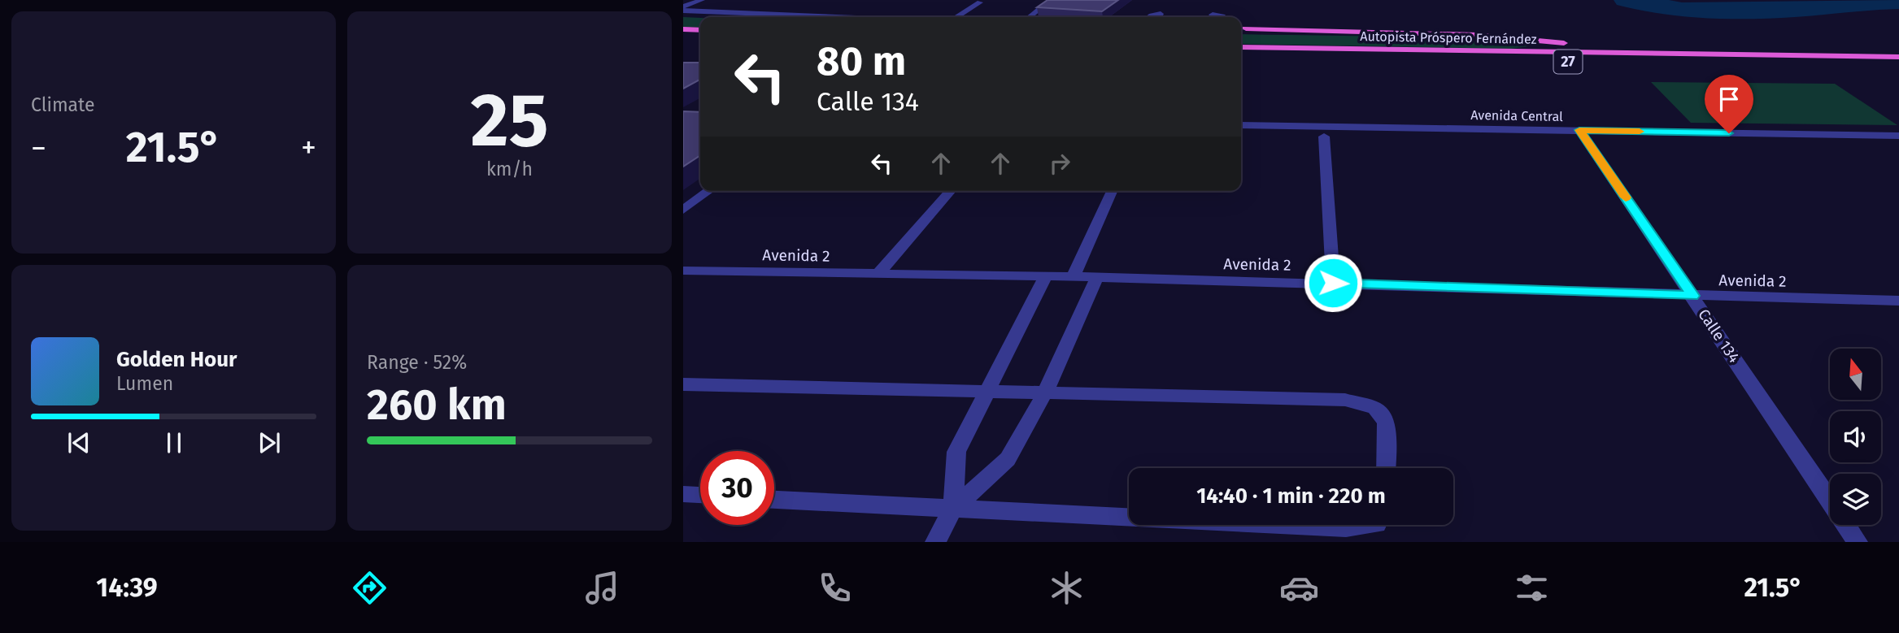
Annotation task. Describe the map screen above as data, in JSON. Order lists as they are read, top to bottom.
{
  "streets": {
    "highway": ["Autopista Próspero Fernández", "27"],
    "street": ["Avenida Central", "Avenida 2", "Calle 134"]
  },
  "crossings": [
    ["Avenida Central", "Calle 134"],
    ["Avenida 2", "Calle 134"]
  ],
  "north": "top",
  "page": {
    "tile": [
      "Climate",
      ["25", "km/h"],
      ["Range · 52%", "260 km"]
    ],
    "turn": ["80 m", "Calle 134"],
    "heat": ["−", "21.5°", "+"],
    "song": ["Golden Hour", "Lumen"],
    "limit": "30",
    "trip": "14:40 · 1 min · 220 m",
    "tabs": ["14:39", "21.5°"]
  }
}
